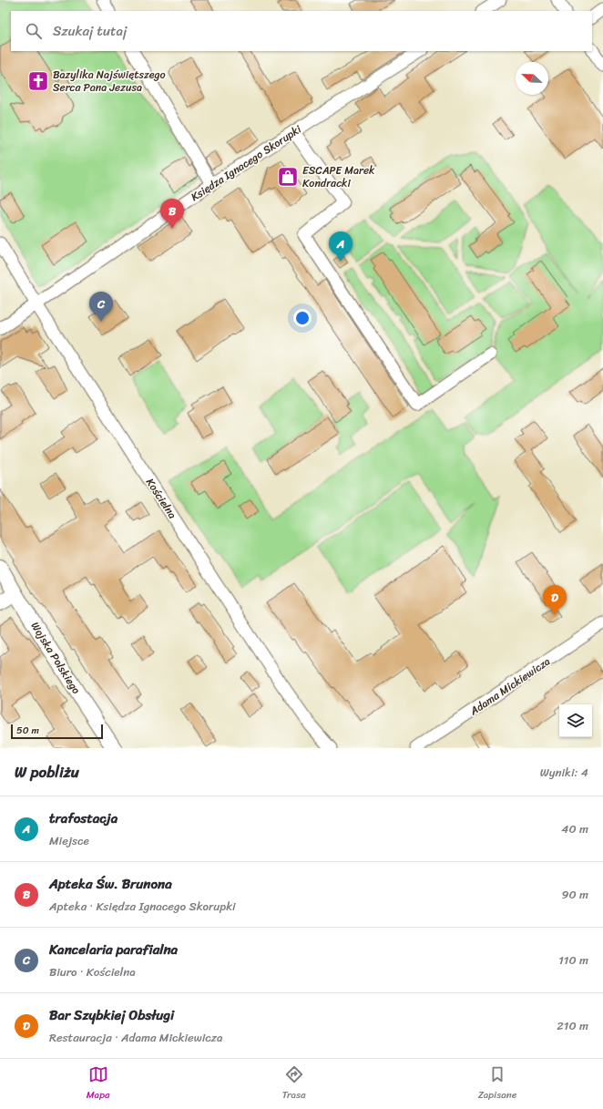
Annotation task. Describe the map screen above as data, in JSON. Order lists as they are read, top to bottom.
{
  "streets": {
    "street": [
      "Księdza Ignacego Skorupki",
      "Kościelna",
      "Wojska Polskiego",
      "Adama Mickiewicza"
    ]
  },
  "crossings": [
    ["Księdza Ignacego Skorupki", "Kościelna"]
  ],
  "places": {
    "church": ["Bazylika Najświętszego Serca Pana Jezusa"],
    "shop": ["ESCAPE Marek Kondracki"]
  },
  "scale_bar": "50 m",
  "north": "top left",
  "page": {
    "search": "Szukaj tutaj",
    "pins": [
      "B",
      "A",
      "C",
      "D"
    ],
    "scale": "50 m",
    "heading": ["W pobliżu", "Wyniki: 4"],
    "list": [
      {
        "mark": "A",
        "name": "trafostacja",
        "note": "Miejsce",
        "value": "40 m"
      },
      {
        "mark": "B",
        "name": "Apteka Św. Brunona",
        "note": "Apteka · Księdza Ignacego Skorupki",
        "value": "90 m"
      },
      {
        "mark": "C",
        "name": "Kancelaria parafialna",
        "note": "Biuro · Kościelna",
        "value": "110 m"
      },
      {
        "mark": "D",
        "name": "Bar Szybkiej Obsługi",
        "note": "Restauracja · Adama Mickiewicza",
        "value": "210 m"
      }
    ],
    "nav": ["Mapa", "Trasa", "Zapisane"]
  }
}
